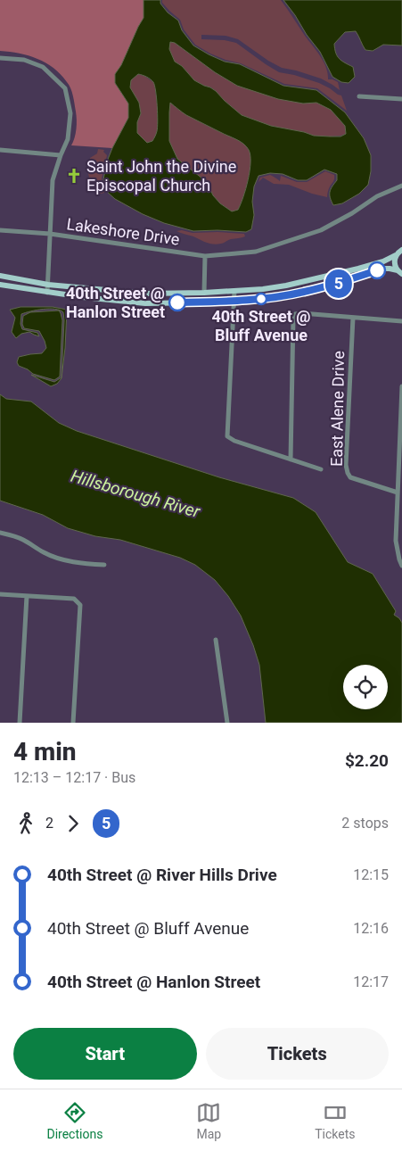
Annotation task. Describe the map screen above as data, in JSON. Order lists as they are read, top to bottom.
{
  "streets": {
    "street": ["Lakeshore Drive", "East Alene Drive"]
  },
  "water": ["Hillsborough River"],
  "places": {
    "church": ["Saint John the Divine Episcopal Church"],
    "other": ["40th Street @ Bluff Avenue", "40th Street @ Hanlon Street"]
  },
  "lines": ["bus line 5"],
  "page": {
    "on_map": "5",
    "heading": ["4 min", "12:13 – 12:17 · Bus", "$2.20"],
    "legs": ["2", "5", "2 stops"],
    "list": [
      {
        "name": "40th Street @ River Hills Drive",
        "value": "12:15"
      },
      {
        "name": "40th Street @ Bluff Avenue",
        "value": "12:16"
      },
      {
        "name": "40th Street @ Hanlon Street",
        "value": "12:17"
      }
    ],
    "buttons": ["Start", "Tickets"],
    "tabs": ["Directions", "Map", "Tickets"]
  }
}
